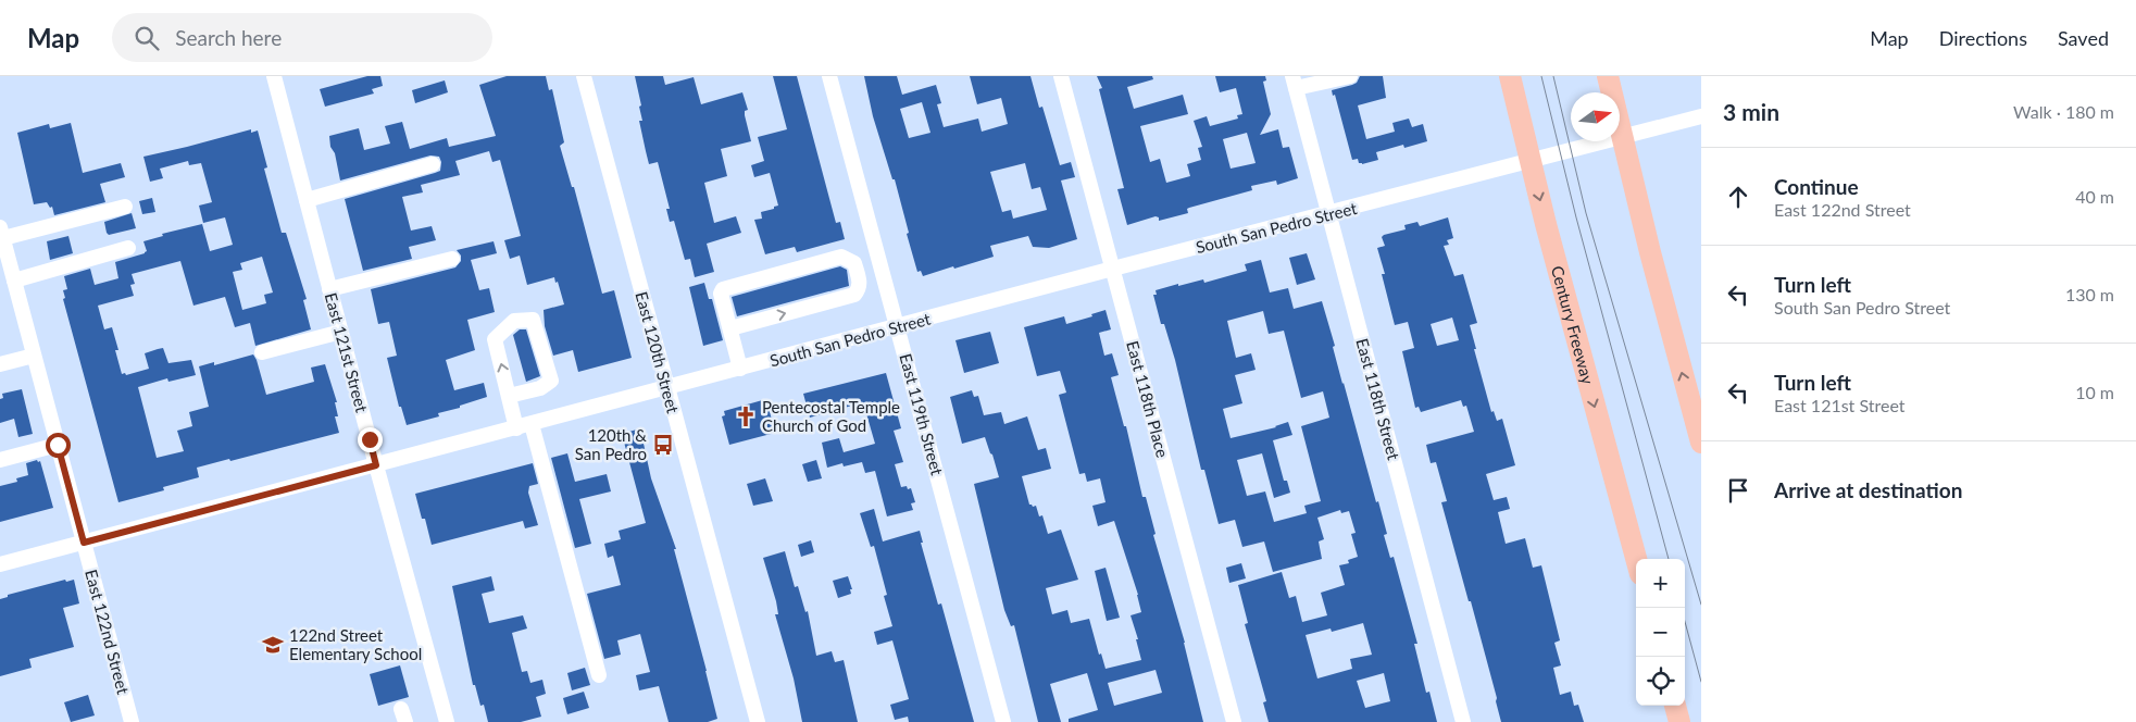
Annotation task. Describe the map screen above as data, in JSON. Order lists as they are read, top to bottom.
{
  "streets": {
    "highway": ["Century Freeway"],
    "street": [
      "South San Pedro Street",
      "East 121st Street",
      "East 120th Street",
      "East 118th Place",
      "East 118th Street",
      "East 119th Street",
      "East 122nd Street"
    ]
  },
  "crossings": [
    ["South San Pedro Street", "East 121st Street"],
    ["South San Pedro Street", "East 120th Street"],
    ["South San Pedro Street", "East 118th Place"],
    ["South San Pedro Street", "East 118th Street"],
    ["South San Pedro Street", "East 119th Street"],
    ["South San Pedro Street", "East 122nd Street"]
  ],
  "places": {
    "church": ["Pentecostal Temple Church of God"],
    "bus stop": ["120th & San Pedro"],
    "school or university": ["122nd Street Elementary School"]
  },
  "north": "right",
  "page": {
    "header": "Map",
    "search": "Search here",
    "nav": ["Map", "Directions", "Saved"],
    "heading": ["3 min", "Walk · 180 m"],
    "list": [
      ["Continue", "East 122nd Street", "40 m"],
      ["Turn left", "South San Pedro Street", "130 m"],
      ["Turn left", "East 121st Street", "10 m"],
      "Arrive at destination"
    ],
    "map_buttons": ["+", "−"]
  }
}
